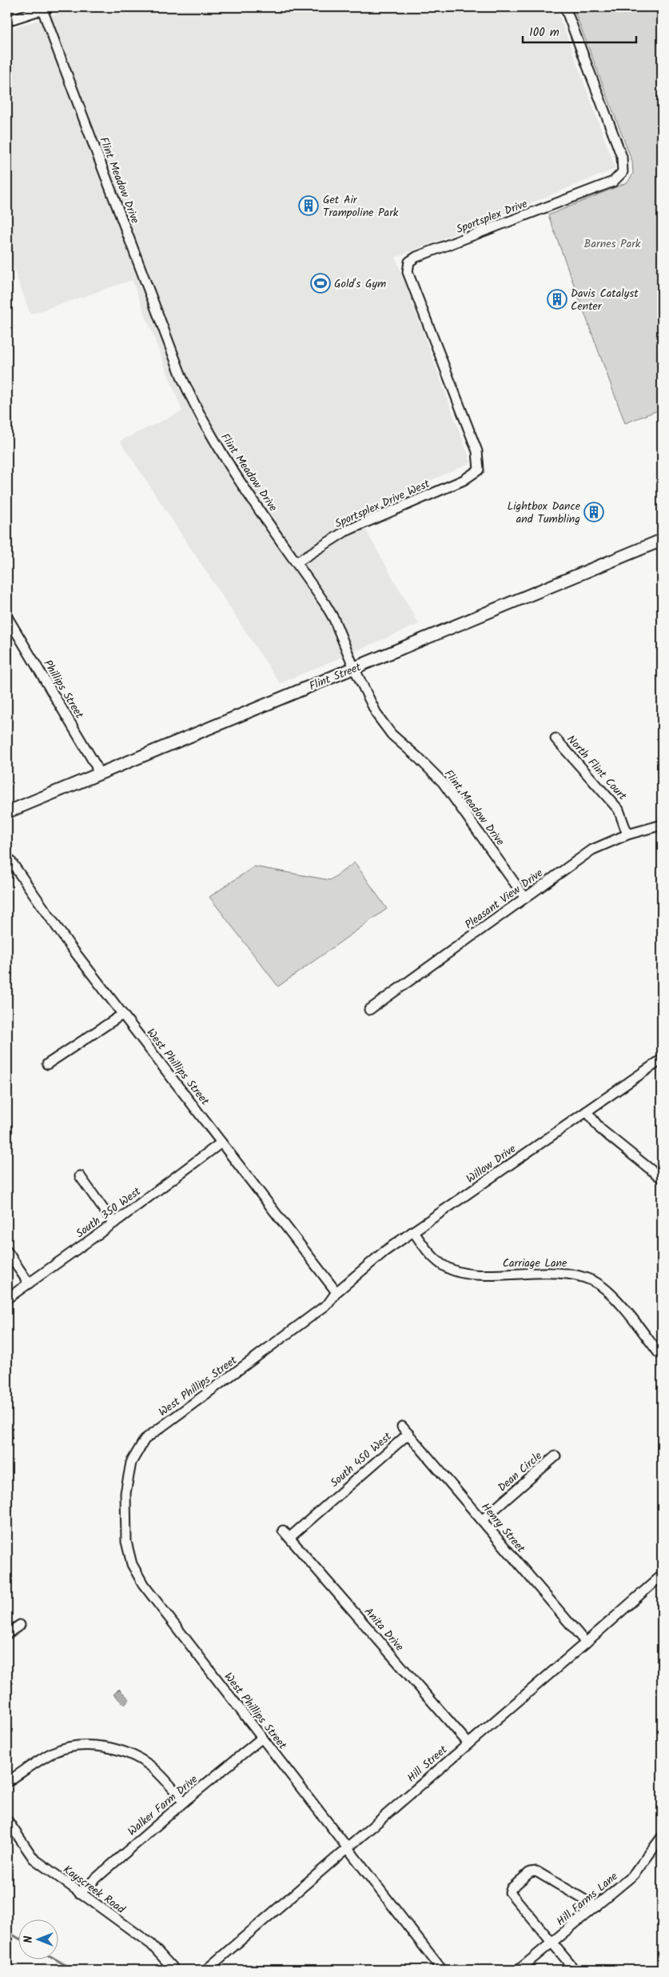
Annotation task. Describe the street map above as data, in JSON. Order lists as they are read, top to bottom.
{
  "streets": {
    "street": [
      "Flint Meadow Drive",
      "Sportsplex Drive",
      "Sportsplex Drive West",
      "Flint Street",
      "Phillips Street",
      "North Flint Court",
      "Pleasant View Drive",
      "West Phillips Street",
      "Willow Drive",
      "South 350 West",
      "Carriage Lane",
      "South 450 West",
      "Dean Circle",
      "Henry Street",
      "Anita Drive",
      "Hill Street",
      "Walker Farm Drive",
      "Kayscreek Road",
      "Hill Farms Lane"
    ]
  },
  "crossings": [
    ["Flint Meadow Drive", "Sportsplex Drive West"],
    ["Flint Meadow Drive", "Flint Street"],
    ["Flint Meadow Drive", "Pleasant View Drive"],
    ["Sportsplex Drive", "Sportsplex Drive West"],
    ["Flint Street", "Phillips Street"],
    ["North Flint Court", "Pleasant View Drive"],
    ["West Phillips Street", "Willow Drive"],
    ["West Phillips Street", "South 350 West"],
    ["West Phillips Street", "Hill Street"],
    ["West Phillips Street", "Walker Farm Drive"],
    ["Willow Drive", "Carriage Lane"],
    ["South 450 West", "Henry Street"],
    ["South 450 West", "Anita Drive"],
    ["Dean Circle", "Henry Street"],
    ["Henry Street", "Hill Street"],
    ["Anita Drive", "Hill Street"],
    ["Walker Farm Drive", "Kayscreek Road"]
  ],
  "parks": ["Barnes Park"],
  "places": {
    "building": ["Get Air Trampoline Park", "Davis Catalyst Center", "Lightbox Dance and Tumbling"],
    "sports": ["Gold's Gym"]
  },
  "scale_bar": "100 m",
  "north": "left"
}
